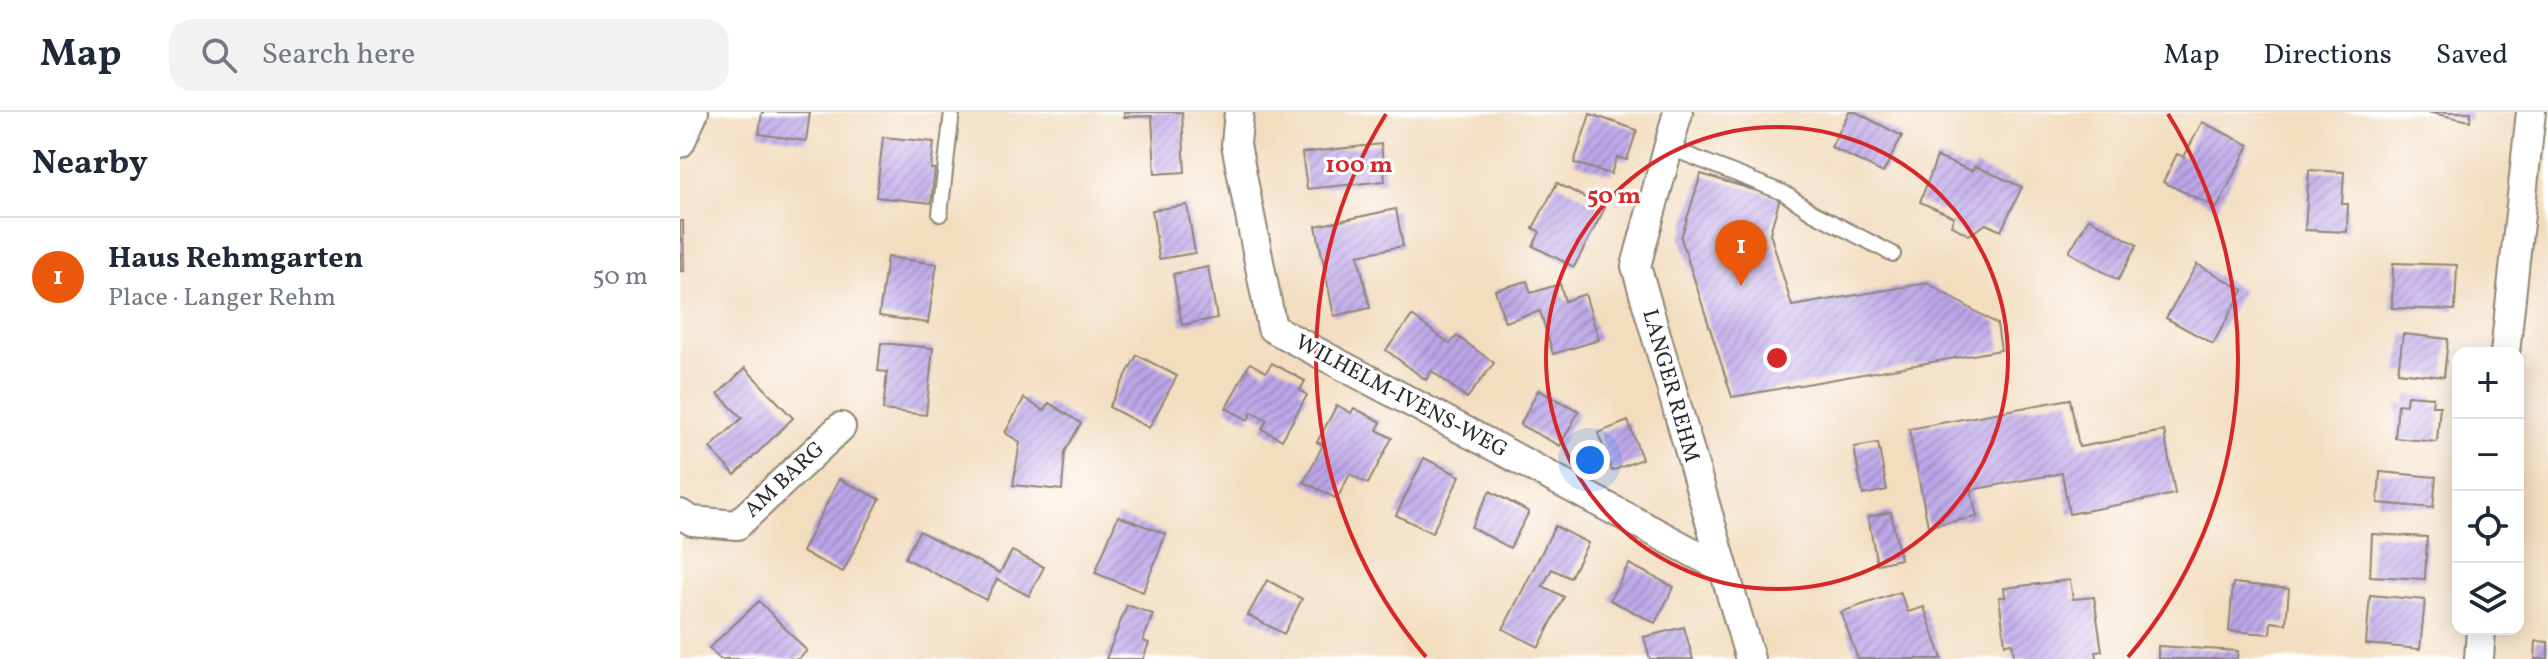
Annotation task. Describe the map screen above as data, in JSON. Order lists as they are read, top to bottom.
{
  "streets": {
    "street": ["LANGER REHM", "WILHELM-IVENS-WEG", "AM BARG"]
  },
  "crossings": [
    ["LANGER REHM", "WILHELM-IVENS-WEG"]
  ],
  "page": {
    "header": "Map",
    "search": "Search here",
    "nav": ["Map", "Directions", "Saved"],
    "heading": "Nearby",
    "list": [
      {
        "mark": "1",
        "name": "Haus Rehmgarten",
        "note": "Place · Langer Rehm",
        "value": "50 m"
      }
    ],
    "pins": "1",
    "map_buttons": ["+", "−"]
  },
  "rings": ["100 m", "50 m"]
}
